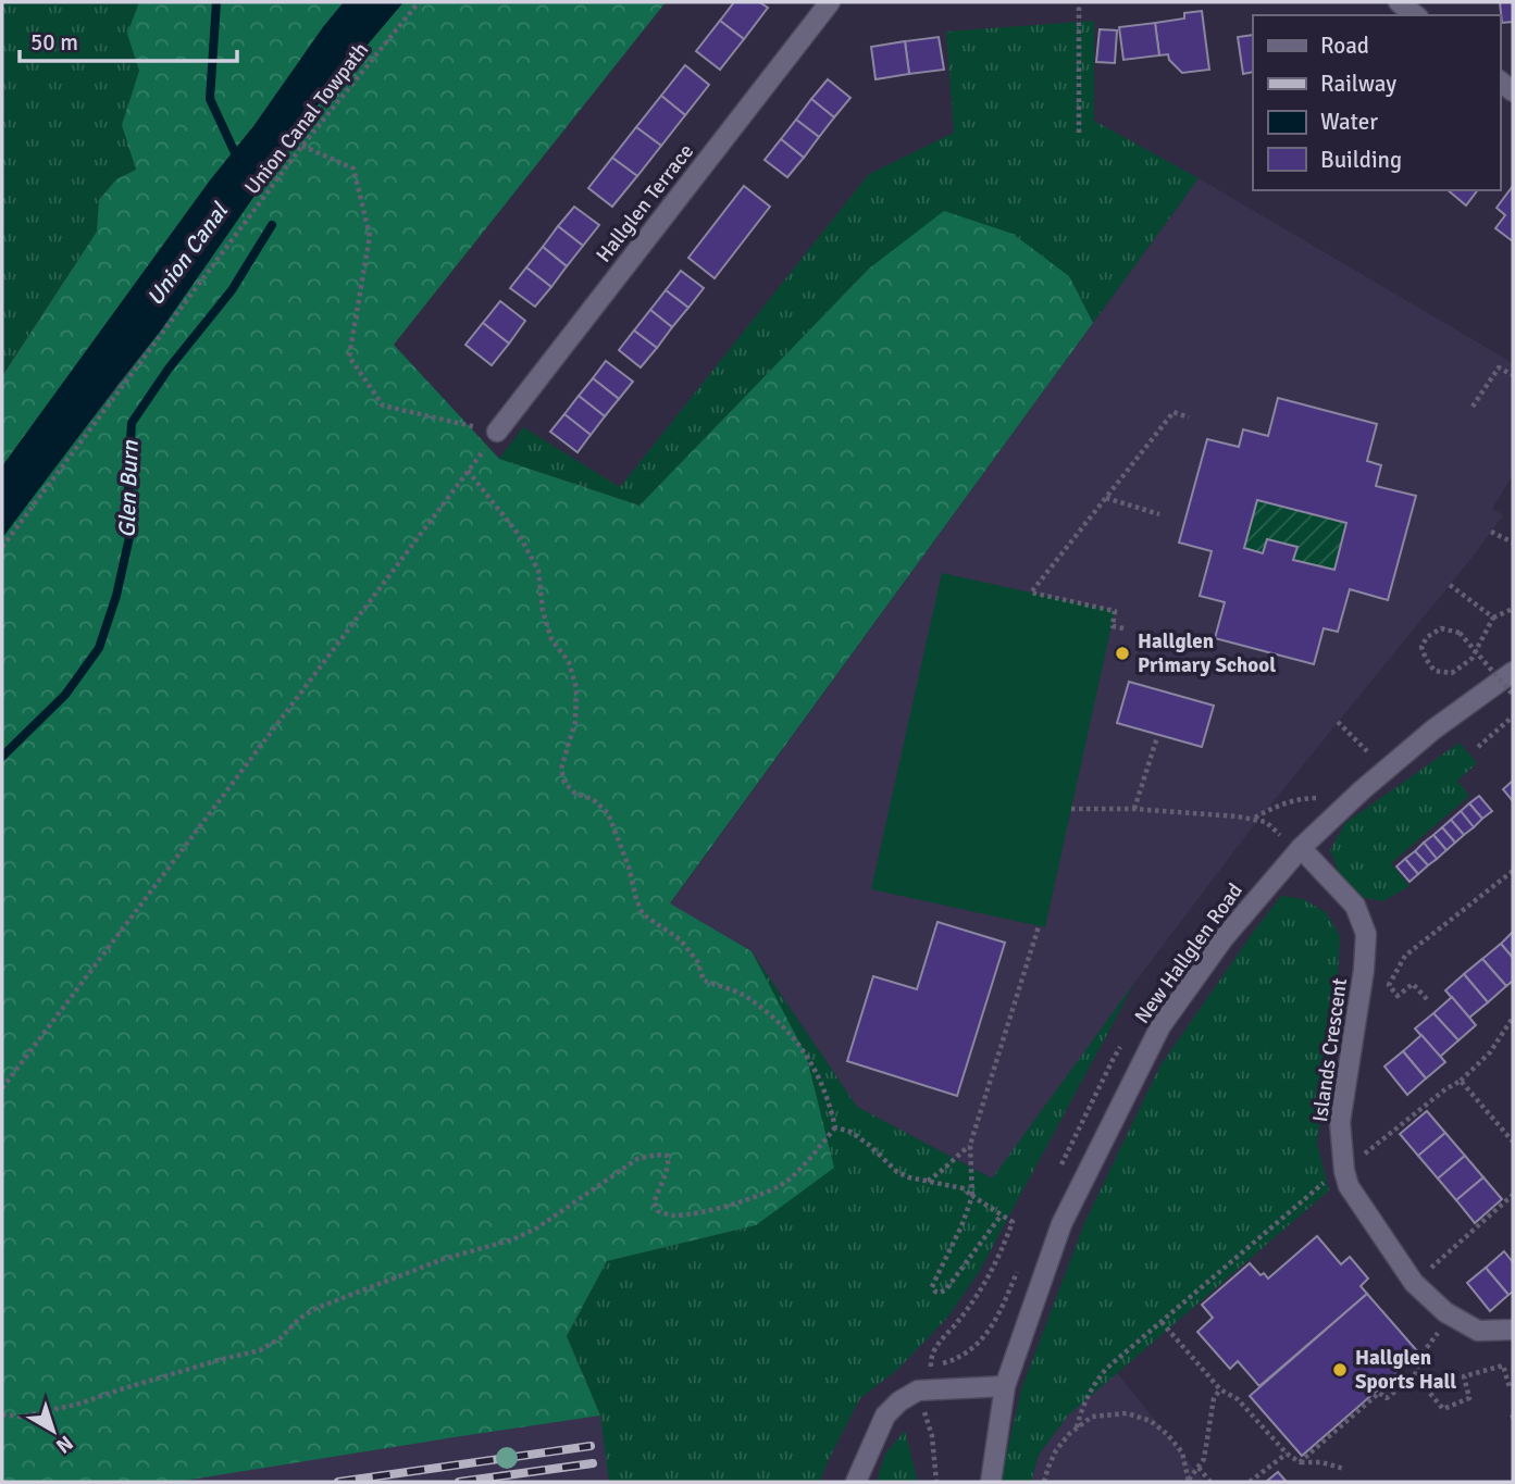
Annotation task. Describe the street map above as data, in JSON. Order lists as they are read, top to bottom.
{
  "streets": {
    "street": ["Hallglen Terrace", "New Hallglen Road", "Islands Crescent"],
    "path": ["Union Canal Towpath"]
  },
  "crossings": [
    ["New Hallglen Road", "Islands Crescent"]
  ],
  "water": ["Union Canal", "Glen Burn"],
  "places": ["Hallglen Primary School", "Hallglen Sports Hall"],
  "legend": [
    "Road",
    "Railway",
    "Water",
    "Building"
  ],
  "scale_bar": "50 m",
  "north": "bottom right"
}
